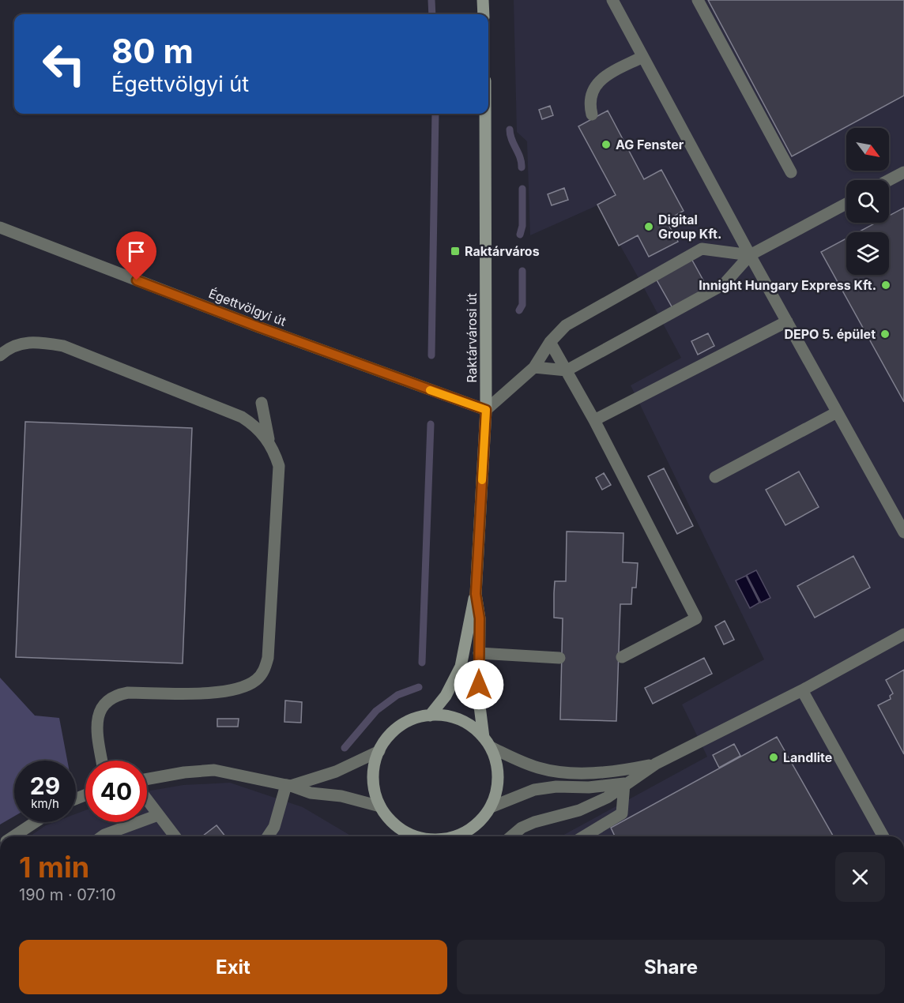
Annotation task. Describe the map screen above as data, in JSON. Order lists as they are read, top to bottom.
{
  "streets": {
    "street": ["Égettvölgyi út", "Raktárvárosi út"]
  },
  "crossings": [
    ["Égettvölgyi út", "Raktárvárosi út"]
  ],
  "places": {
    "other": [
      "AG Fenster",
      "Digital Group Kft.",
      "Innight Hungary Express Kft.",
      "DEPO 5. épület",
      "Landlite"
    ],
    "transit": ["Raktárváros"]
  },
  "north": "bottom right",
  "page": {
    "turn": ["80 m", "Égettvölgyi út"],
    "speed": "29 km/h",
    "limit": "40",
    "heading": ["1 min", "190 m · 07:10"],
    "buttons": ["Exit", "Share"]
  }
}
